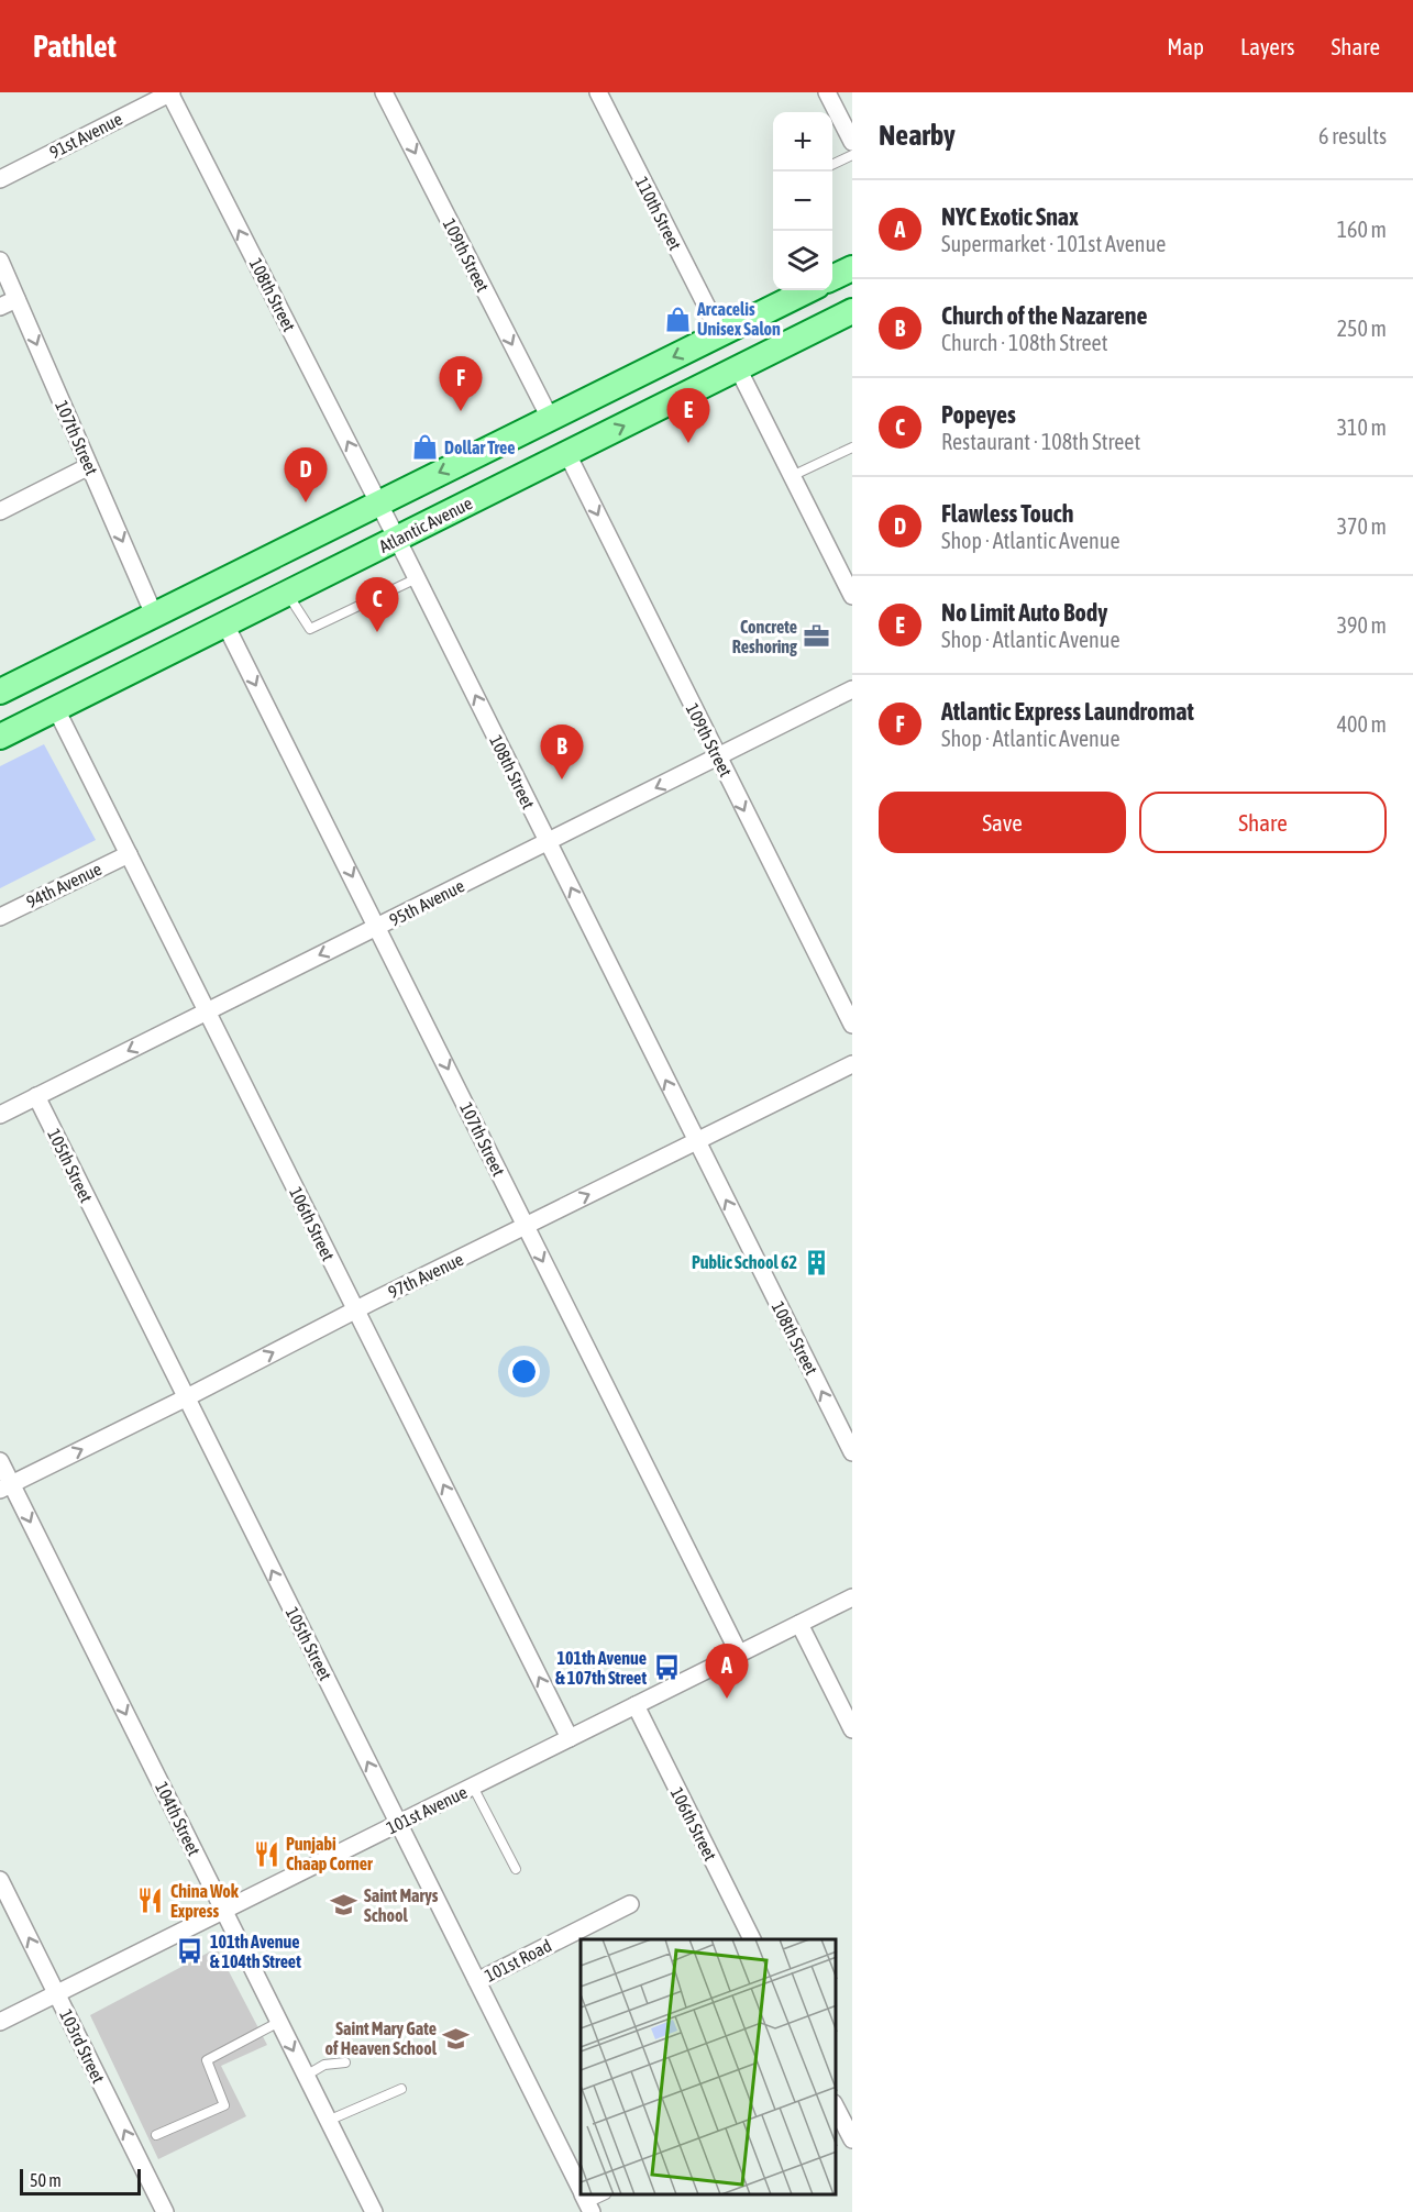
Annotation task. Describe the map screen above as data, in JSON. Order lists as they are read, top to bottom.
{
  "streets": {
    "main road": ["Atlantic Avenue"],
    "street": [
      "91st Avenue",
      "110th Street",
      "109th Street",
      "108th Street",
      "107th Street",
      "94th Avenue",
      "95th Avenue",
      "105th Street",
      "106th Street",
      "97th Avenue",
      "101st Avenue",
      "104th Street",
      "101st Road",
      "103rd Street"
    ]
  },
  "crossings": [
    ["91st Avenue", "108th Street"],
    ["109th Street", "Atlantic Avenue"],
    ["109th Street", "95th Avenue"],
    ["108th Street", "Atlantic Avenue"],
    ["108th Street", "95th Avenue"],
    ["108th Street", "97th Avenue"],
    ["107th Street", "Atlantic Avenue"],
    ["107th Street", "95th Avenue"],
    ["107th Street", "97th Avenue"],
    ["107th Street", "101st Avenue"],
    ["Atlantic Avenue", "106th Street"],
    ["94th Avenue", "106th Street"],
    ["95th Avenue", "105th Street"],
    ["95th Avenue", "106th Street"],
    ["105th Street", "97th Avenue"],
    ["105th Street", "101st Avenue"],
    ["105th Street", "101st Road"],
    ["106th Street", "97th Avenue"],
    ["106th Street", "101st Avenue"],
    ["97th Avenue", "104th Street"],
    ["101st Avenue", "104th Street"],
    ["101st Avenue", "103rd Street"]
  ],
  "one_way": [
    "109th Street",
    "108th Street",
    "107th Street",
    "95th Avenue",
    "105th Street",
    "97th Avenue",
    "104th Street",
    "103rd Street"
  ],
  "places": {
    "shop": ["Arcacelis Unisex Salon", "Dollar Tree"],
    "office": ["Concrete Reshoring"],
    "building": ["Public School 62"],
    "bus stop": ["101th Avenue & 107th Street", "101th Avenue & 104th Street"],
    "restaurant": ["Punjabi Chaap Corner", "China Wok Express"],
    "school or university": ["Saint Marys School", "Saint Mary Gate of Heaven School"]
  },
  "scale_bar": "50 m",
  "page": {
    "header": "Pathlet",
    "nav": ["Map", "Layers", "Share"],
    "heading": ["Nearby", "6 results"],
    "map_buttons": ["+", "−"],
    "list": [
      {
        "mark": "A",
        "name": "NYC Exotic Snax",
        "note": "Supermarket · 101st Avenue",
        "value": "160 m"
      },
      {
        "mark": "B",
        "name": "Church of the Nazarene",
        "note": "Church · 108th Street",
        "value": "250 m"
      },
      {
        "mark": "C",
        "name": "Popeyes",
        "note": "Restaurant · 108th Street",
        "value": "310 m"
      },
      {
        "mark": "D",
        "name": "Flawless Touch",
        "note": "Shop · Atlantic Avenue",
        "value": "370 m"
      },
      {
        "mark": "E",
        "name": "No Limit Auto Body",
        "note": "Shop · Atlantic Avenue",
        "value": "390 m"
      },
      {
        "mark": "F",
        "name": "Atlantic Express Laundromat",
        "note": "Shop · Atlantic Avenue",
        "value": "400 m"
      }
    ],
    "pins": [
      "F",
      "E",
      "D",
      "C",
      "B",
      "A"
    ],
    "buttons": ["Save", "Share"],
    "scale": "50 m"
  }
}
